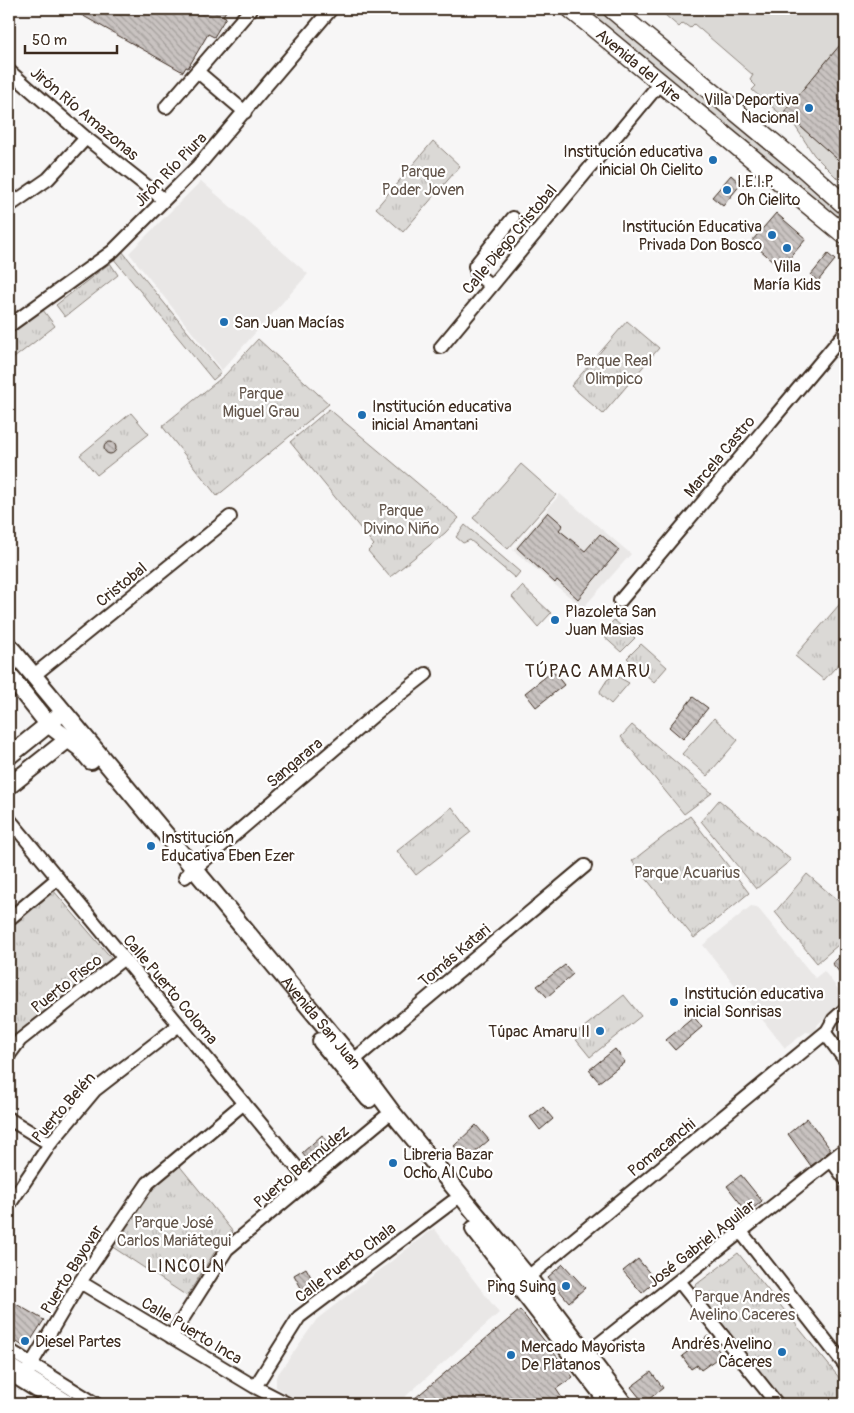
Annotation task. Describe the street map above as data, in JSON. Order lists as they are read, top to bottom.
{
  "streets": {
    "main road": ["Avenida del Aire"],
    "street": [
      "Jirón Río Amazonas",
      "Jirón Río Piura",
      "Calle Diego Cristobal",
      "Marcela Castro",
      "Cristobal",
      "Sangarara",
      "Tomás Katari",
      "Puerto Pisco",
      "Calle Puerto Coloma",
      "Avenida San Juan",
      "Puerto Belén",
      "Pomacanchi",
      "Puerto Bermúdez",
      "José Gabriel Aguilar",
      "Calle Puerto Chala",
      "Puerto Bayovar",
      "Calle Puerto Inca"
    ]
  },
  "crossings": [
    ["Avenida del Aire", "Calle Diego Cristobal"],
    ["Jirón Río Amazonas", "Jirón Río Piura"],
    ["Cristobal", "Avenida San Juan"],
    ["Sangarara", "Avenida San Juan"],
    ["Tomás Katari", "Avenida San Juan"],
    ["Puerto Pisco", "Calle Puerto Coloma"],
    ["Calle Puerto Coloma", "Puerto Belén"],
    ["Calle Puerto Coloma", "Puerto Bermúdez"],
    ["Calle Puerto Coloma", "Puerto Bayovar"],
    ["Avenida San Juan", "Pomacanchi"],
    ["Avenida San Juan", "Puerto Bermúdez"],
    ["Avenida San Juan", "José Gabriel Aguilar"],
    ["Avenida San Juan", "Calle Puerto Chala"],
    ["Puerto Bermúdez", "Calle Puerto Inca"],
    ["Calle Puerto Chala", "Calle Puerto Inca"],
    ["Puerto Bayovar", "Calle Puerto Inca"]
  ],
  "districts": ["TÚPAC AMARU", "LINCOLN"],
  "parks": [
    "Parque Poder Joven",
    "Parque Real Olimpico",
    "Parque Miguel Grau",
    "Parque Divino Niño",
    "Parque Acuarius",
    "Parque José Carlos Mariátegui",
    "Parque Andres Avelino Caceres"
  ],
  "places": [
    "Villa Deportiva Nacional",
    "Institución educativa inicial Oh Cielito",
    "I.E.I.P. Oh Cielito",
    "Institución Educativa Privada Don Bosco",
    "Villa María Kids",
    "San Juan Macías",
    "Institución educativa inicial Amantani",
    "Plazoleta San Juan Masias",
    "Institución Educativa Eben Ezer",
    "Institución educativa inicial Sonrisas",
    "Túpac Amaru II",
    "Libreria Bazar Ocho Al Cubo",
    "Ping Suing",
    "Diesel Partes",
    "Andrés Avelino Cáceres",
    "Mercado Mayorista De Platanos"
  ],
  "scale_bar": "50 m"
}
